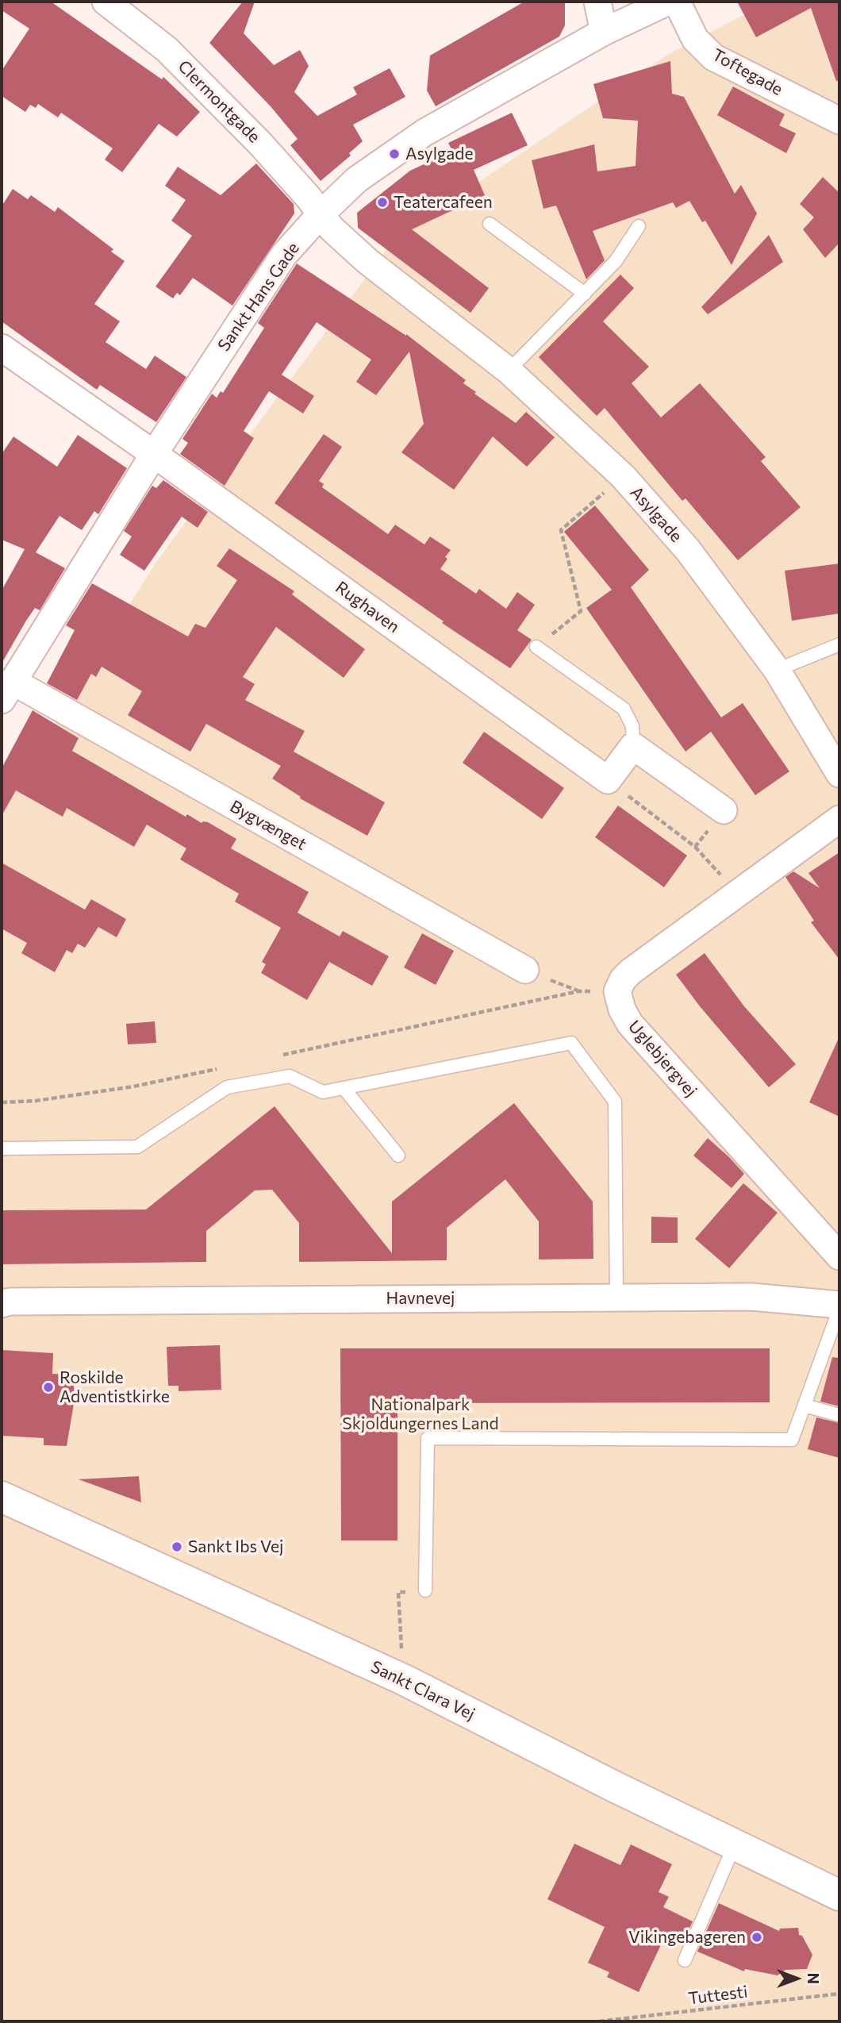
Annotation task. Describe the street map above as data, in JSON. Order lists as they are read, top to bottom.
{
  "streets": {
    "main road": ["Sankt Clara Vej"],
    "street": [
      "Toftegade",
      "Clermontgade",
      "Sankt Hans Gade",
      "Asylgade",
      "Rughaven",
      "Bygvænget",
      "Uglebjergvej",
      "Havnevej"
    ],
    "path": ["Tuttesti"]
  },
  "crossings": [
    ["Clermontgade", "Sankt Hans Gade"],
    ["Clermontgade", "Asylgade"],
    ["Sankt Hans Gade", "Asylgade"],
    ["Sankt Hans Gade", "Rughaven"],
    ["Sankt Hans Gade", "Bygvænget"]
  ],
  "parks": ["Nationalpark Skjoldungernes Land"],
  "places": [
    "Asylgade",
    "Teatercafeen",
    "Roskilde Adventistkirke",
    "Sankt Ibs Vej",
    "Vikingebageren"
  ],
  "north": "right"
}
